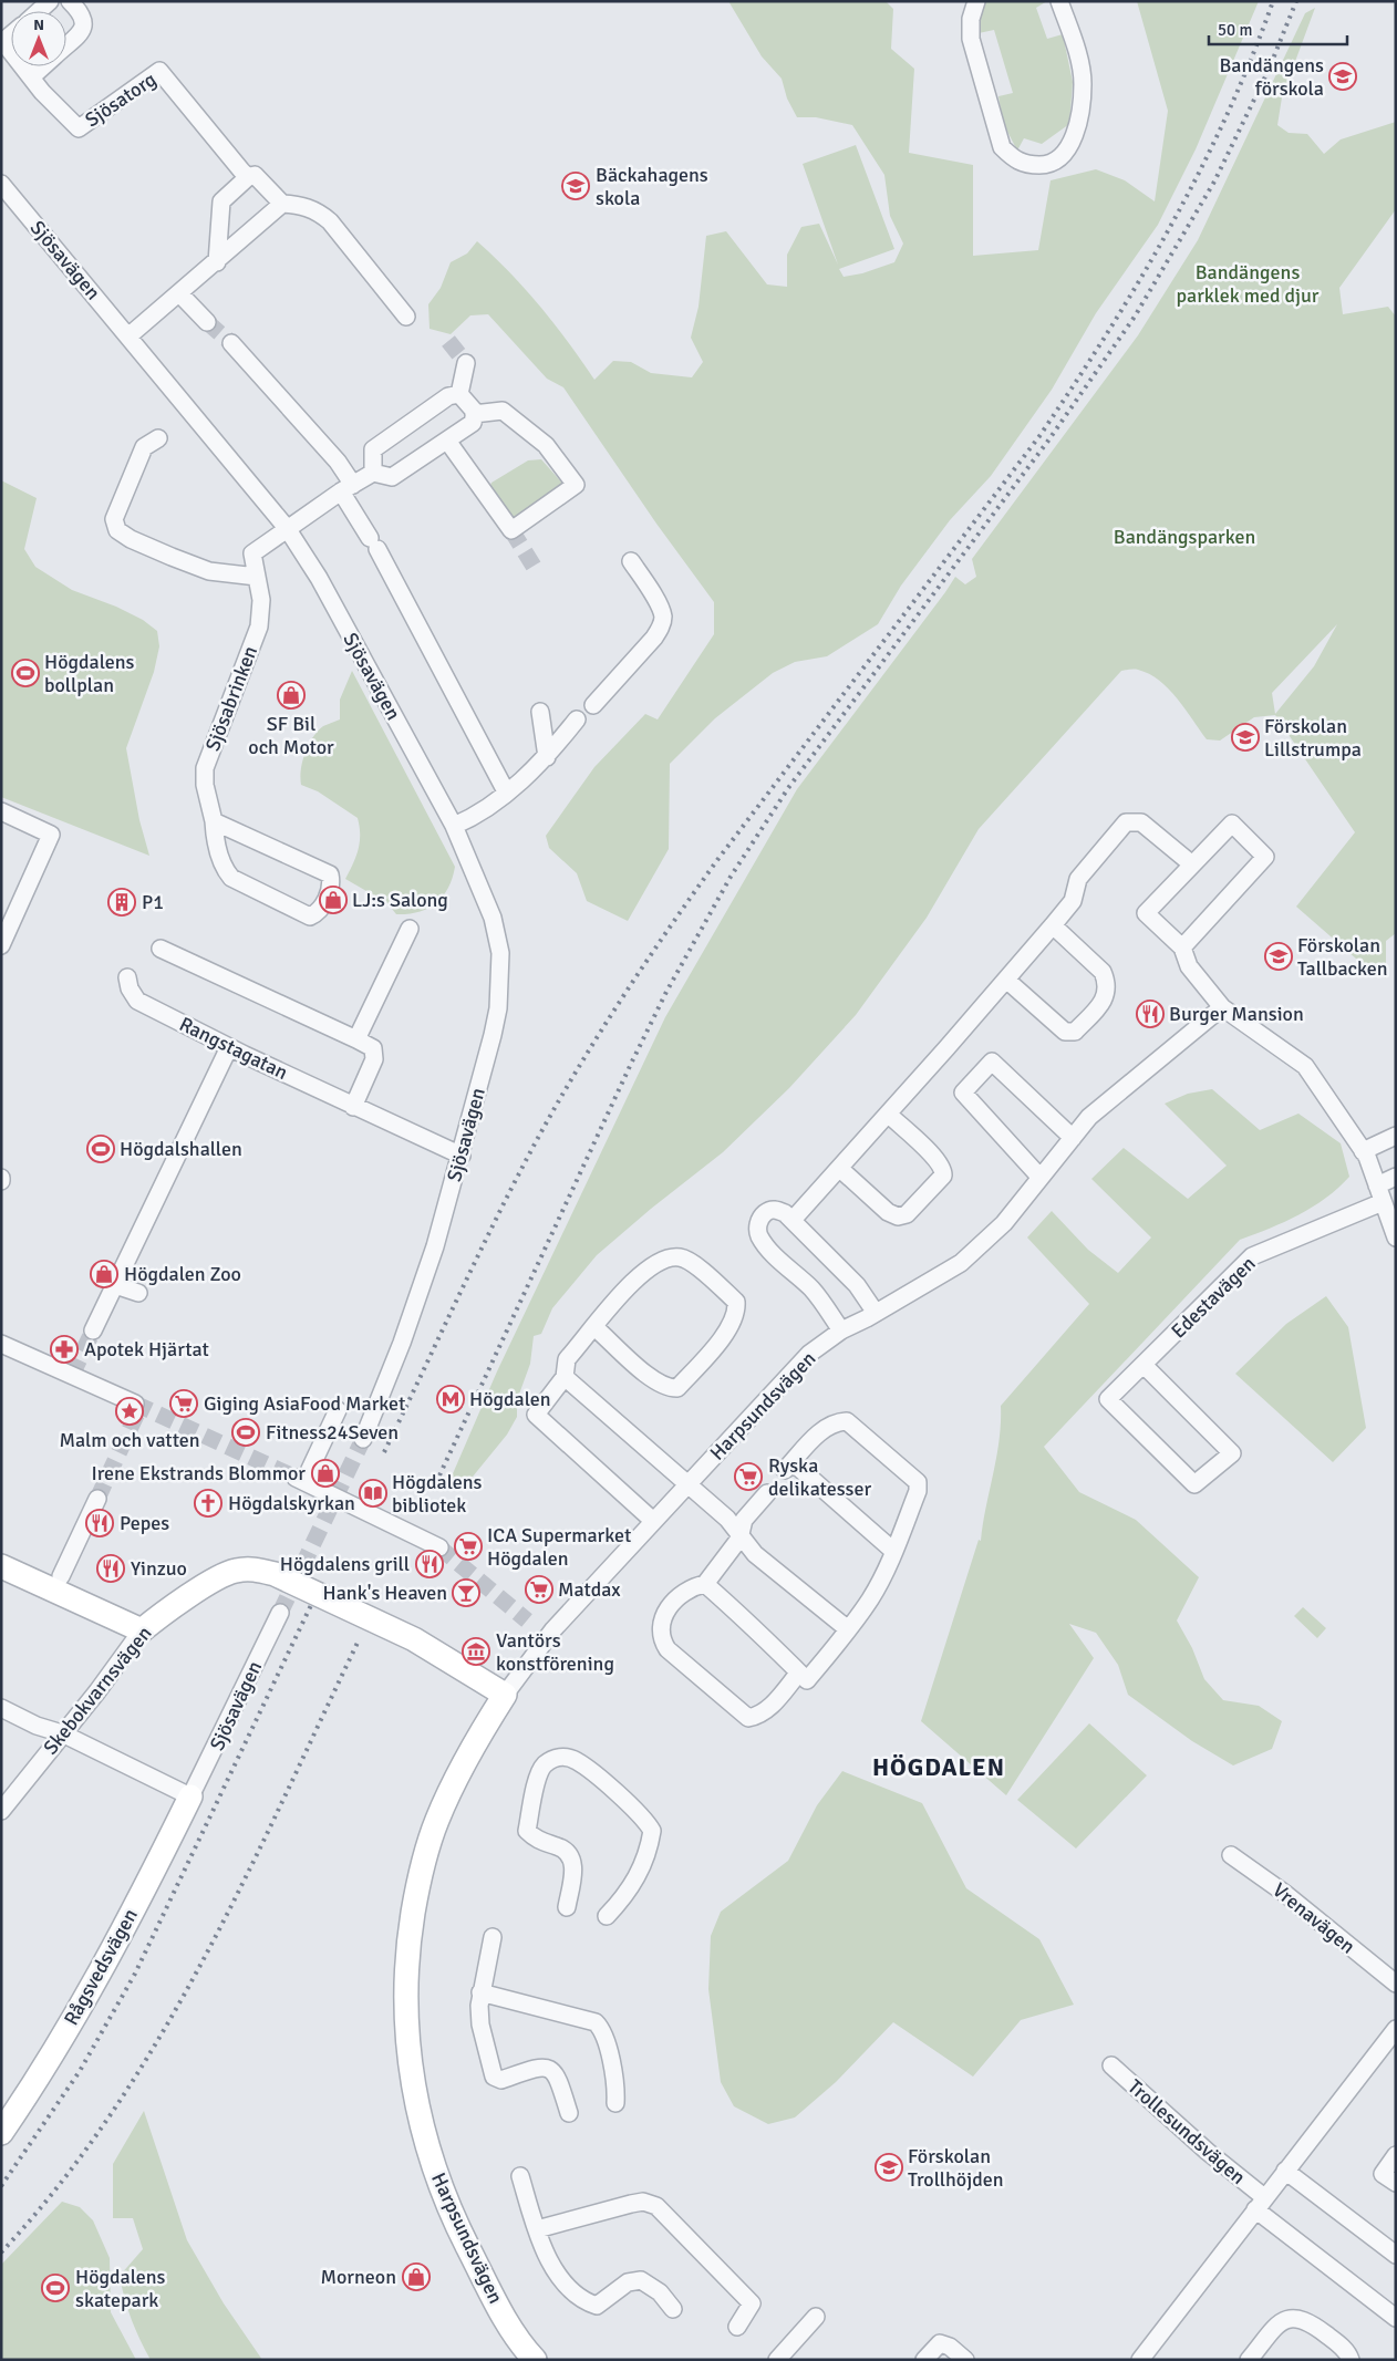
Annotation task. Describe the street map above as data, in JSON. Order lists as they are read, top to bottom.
{
  "streets": {
    "street": [
      "Sjösatorg",
      "Sjösavägen",
      "Sjösabrinken",
      "Rangstagatan",
      "Edestavägen",
      "Harpsundsvägen",
      "Skebokvarnsvägen",
      "Vrenavägen",
      "Rågsvedsvägen",
      "Trollesundsvägen"
    ]
  },
  "crossings": [
    ["Sjösavägen", "Sjösabrinken"],
    ["Sjösavägen", "Rangstagatan"],
    ["Sjösavägen", "Rågsvedsvägen"],
    ["Harpsundsvägen", "Skebokvarnsvägen"]
  ],
  "districts": ["HÖGDALEN"],
  "parks": ["Bandängens parklek med djur", "Bandängsparken"],
  "places": {
    "school or university": [
      "Bandängens förskola",
      "Bäckahagens skola",
      "Förskolan Lillstrumpa",
      "Förskolan Tallbacken",
      "Förskolan Trollhöjden"
    ],
    "sports": [
      "Högdalens bollplan",
      "Högdalshallen",
      "Fitness24Seven",
      "Högdalens skatepark"
    ],
    "shop": [
      "SF Bil och Motor",
      "LJ:s Salong",
      "Högdalen Zoo",
      "Irene Ekstrands Blommor",
      "Morneon"
    ],
    "building": ["P1"],
    "restaurant": [
      "Burger Mansion",
      "Pepes",
      "Högdalens grill",
      "Yinzuo"
    ],
    "pharmacy": ["Apotek Hjärtat"],
    "metro station": ["Högdalen"],
    "supermarket": [
      "Giging AsiaFood Market",
      "Ryska delikatesser",
      "ICA Supermarket Högdalen",
      "Matdax"
    ],
    "place": ["Malm och vatten"],
    "library": ["Högdalens bibliotek"],
    "church": ["Högdalskyrkan"],
    "bar": ["Hank's Heaven"],
    "museum": ["Vantörs konstförening"]
  },
  "scale_bar": "50 m",
  "north": "top"
}
